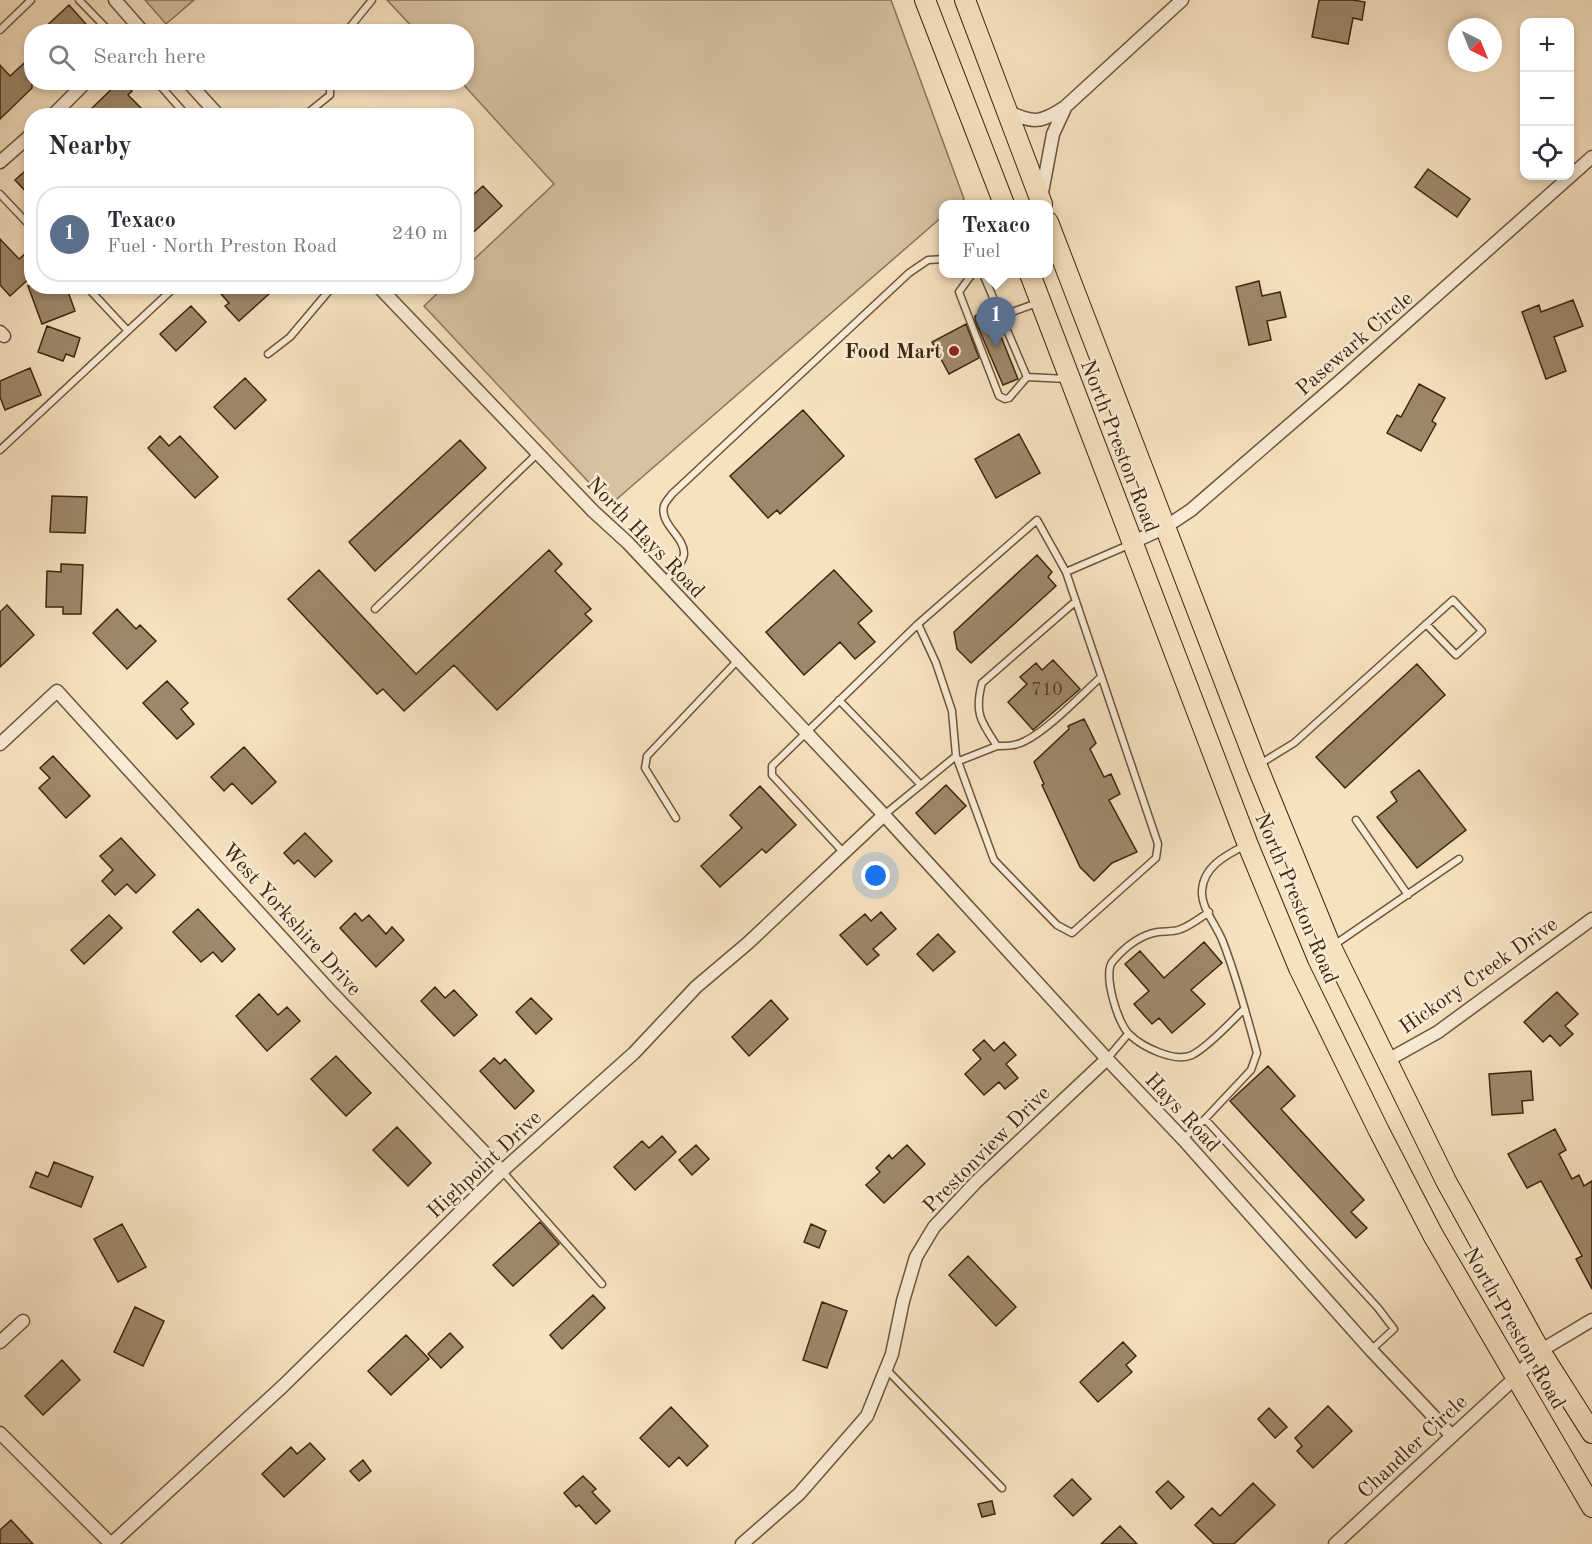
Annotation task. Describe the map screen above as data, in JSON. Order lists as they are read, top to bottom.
{
  "streets": {
    "main road": ["North Preston Road"],
    "street": [
      "Pasewark Circle",
      "North Hays Road",
      "West Yorkshire Drive",
      "Hickory Creek Drive",
      "Hays Road",
      "Prestonview Drive",
      "Highpoint Drive",
      "Chandler Circle"
    ]
  },
  "crossings": [
    ["Pasewark Circle", "North Preston Road"],
    ["North Preston Road", "Hickory Creek Drive"],
    ["North Preston Road", "Chandler Circle"],
    ["North Hays Road", "Hays Road"],
    ["North Hays Road", "Highpoint Drive"],
    ["West Yorkshire Drive", "Highpoint Drive"],
    ["Hays Road", "Prestonview Drive"],
    ["Hays Road", "Highpoint Drive"],
    ["Hays Road", "Chandler Circle"]
  ],
  "places": ["Food Mart"],
  "house_numbers": ["710"],
  "north": "bottom right",
  "page": {
    "map_buttons": ["+", "−"],
    "search": "Search here",
    "heading": "Nearby",
    "list": [
      {
        "mark": "1",
        "name": "Texaco",
        "note": "Fuel · North Preston Road",
        "value": "240 m"
      }
    ],
    "popup": ["Texaco", "Fuel"],
    "pins": "1"
  }
}
